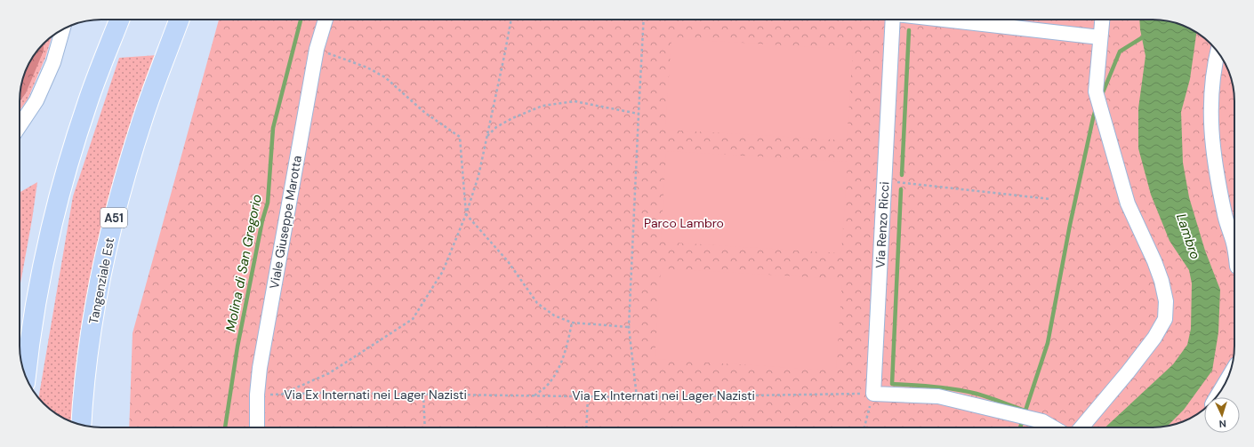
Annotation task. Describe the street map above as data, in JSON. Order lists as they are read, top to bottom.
{
  "streets": {
    "highway": ["A51", "Tangenziale Est"],
    "street": ["Viale Giuseppe Marotta", "Via Renzo Ricci"],
    "path": ["Via Ex Internati nei Lager Nazisti"]
  },
  "crossings": [
    ["Viale Giuseppe Marotta", "Via Ex Internati nei Lager Nazisti"],
    ["Via Renzo Ricci", "Via Ex Internati nei Lager Nazisti"]
  ],
  "water": ["Lambro", "Molina di San Gregorio"],
  "parks": ["Parco Lambro"],
  "north": "bottom"
}
